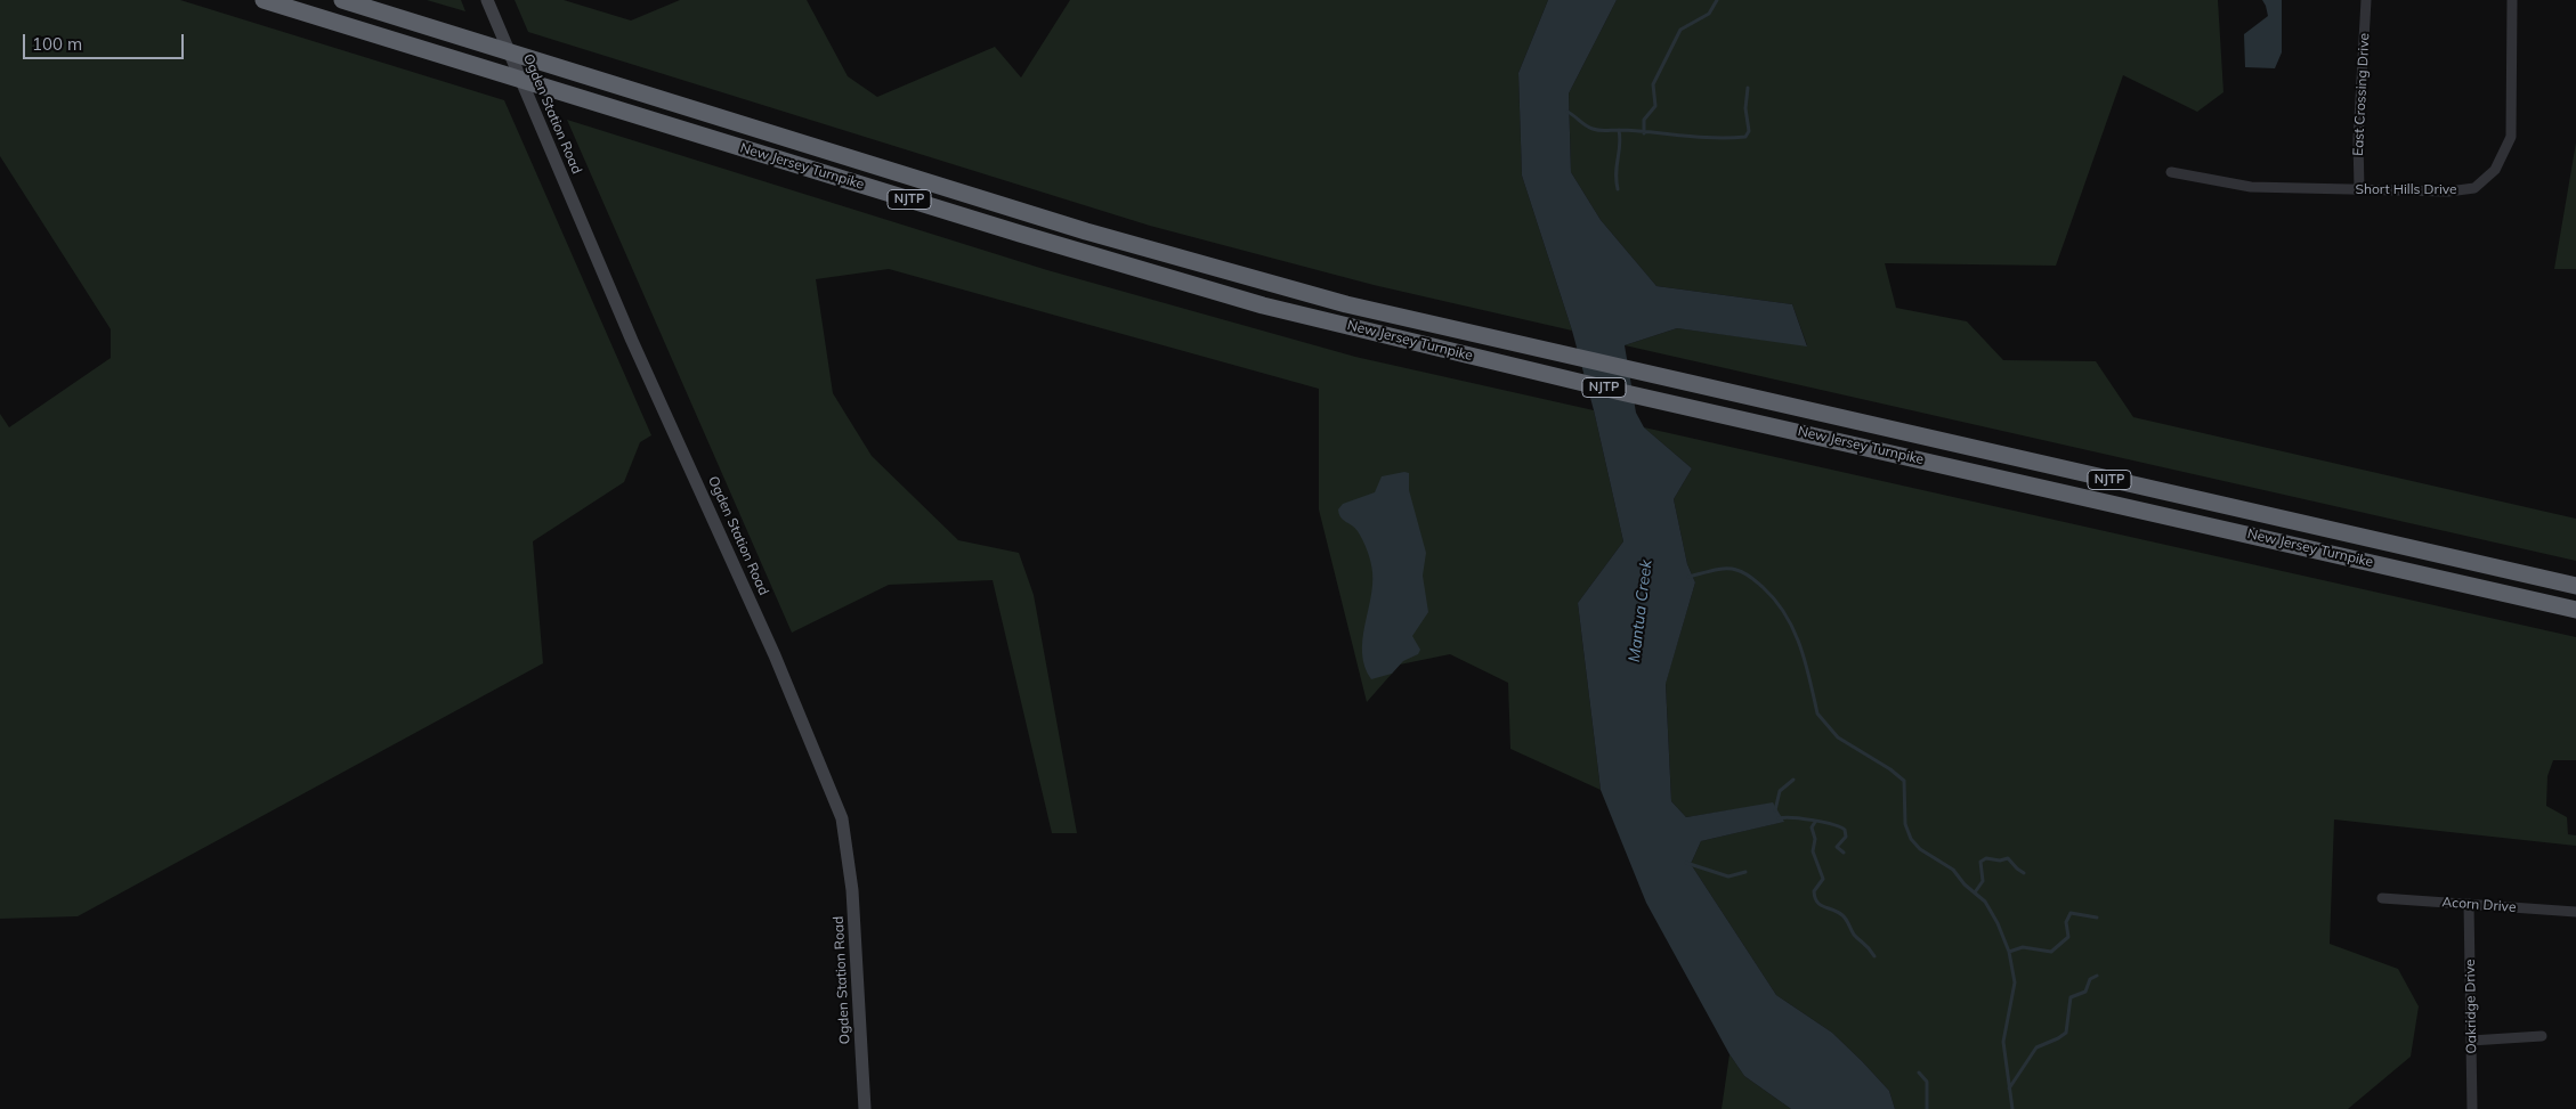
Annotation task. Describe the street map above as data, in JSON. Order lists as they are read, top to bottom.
{
  "streets": {
    "highway": ["New Jersey Turnpike", "NJTP"],
    "street": [
      "East Crossing Drive",
      "Ogden Station Road",
      "Short Hills Drive",
      "Acorn Drive",
      "Oakridge Drive"
    ]
  },
  "crossings": [
    ["East Crossing Drive", "Short Hills Drive"],
    ["Acorn Drive", "Oakridge Drive"]
  ],
  "water": ["Mantua Creek"],
  "scale_bar": "100 m"
}
